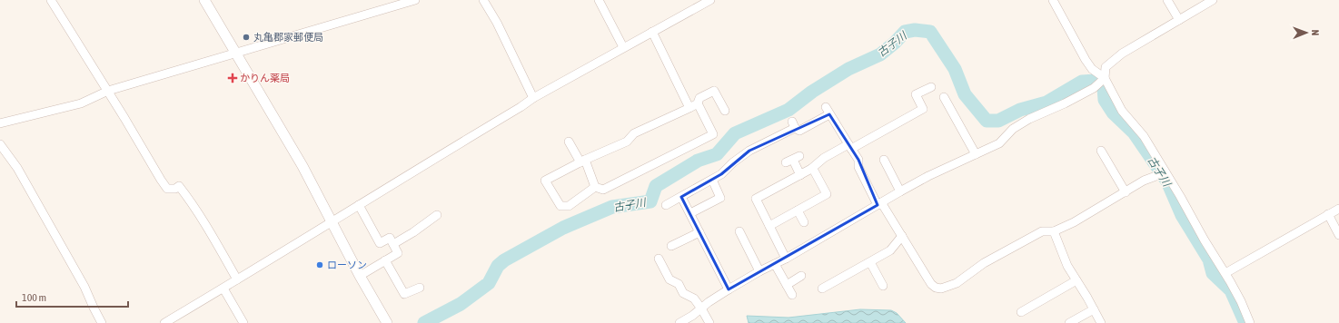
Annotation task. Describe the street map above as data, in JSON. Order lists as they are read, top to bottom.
{
  "water": ["古子川"],
  "places": {
    "other": ["丸亀郡家郵便局", "ローソン"],
    "health": ["かりん薬局"]
  },
  "scale_bar": "100 m",
  "north": "right"
}
